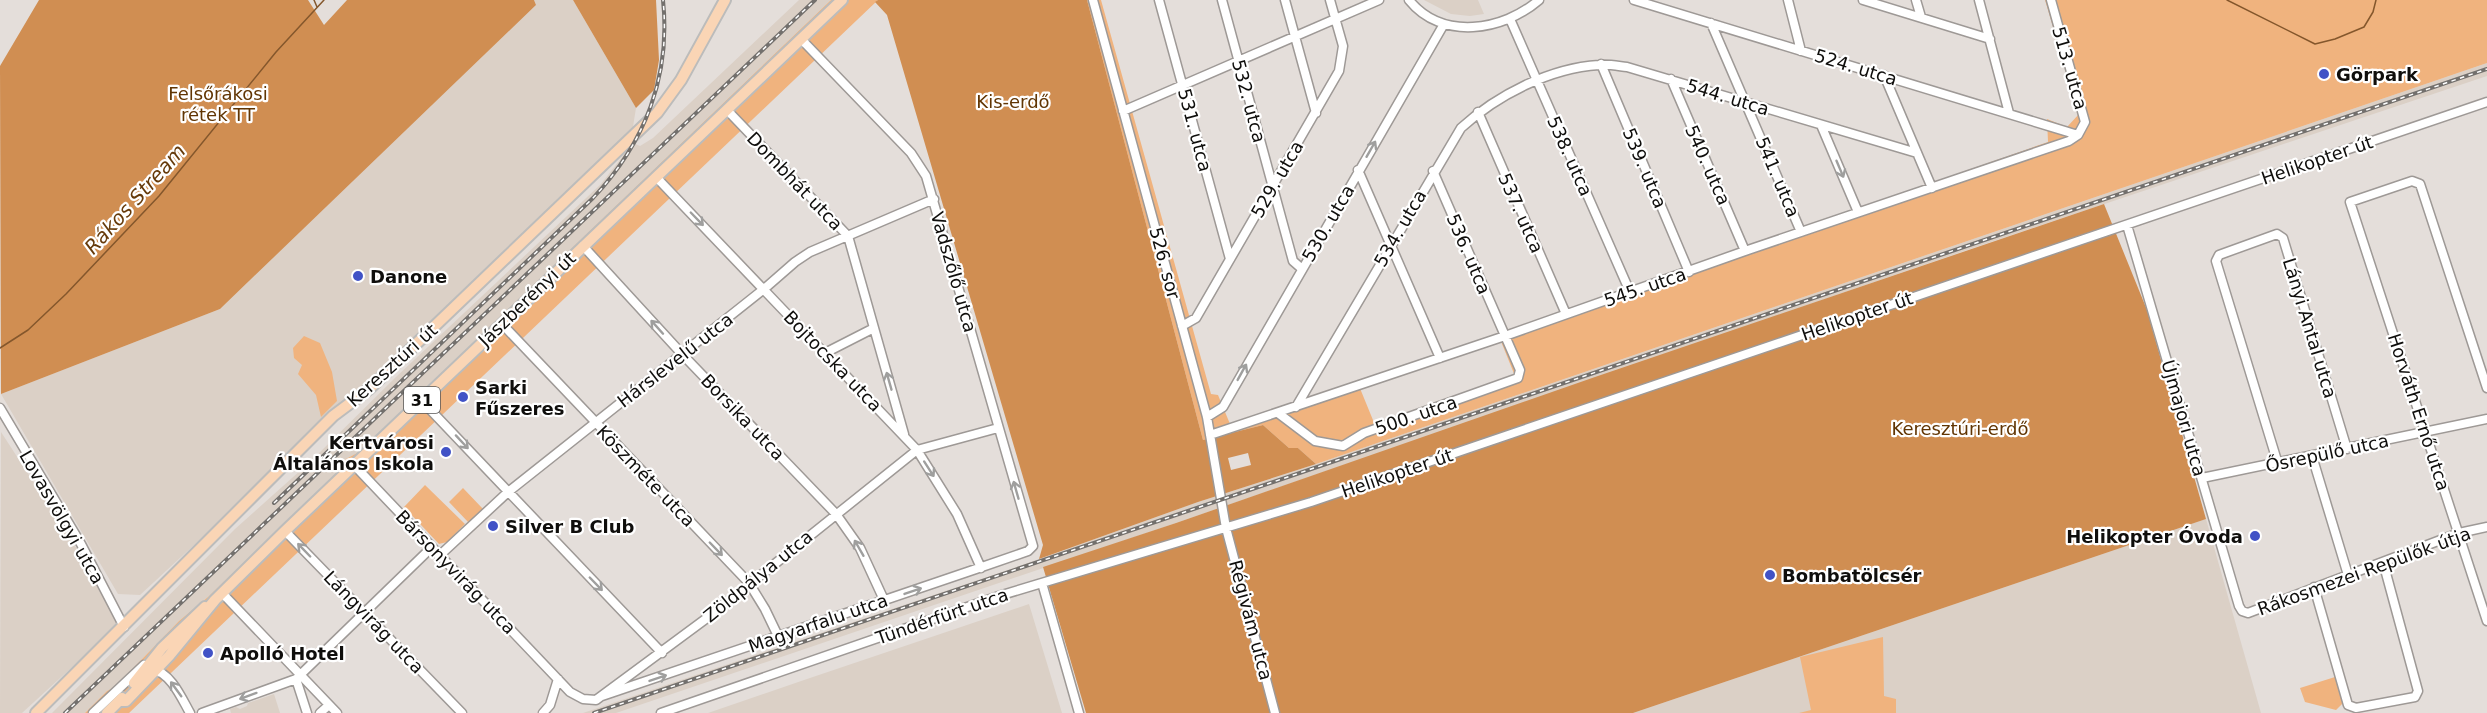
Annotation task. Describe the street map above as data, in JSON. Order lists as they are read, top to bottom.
{
  "streets": {
    "main road": ["Jászberényi út", "Keresztúri út", "31"],
    "street": [
      "524. utca",
      "513. utca",
      "544. utca",
      "532. utca",
      "531. utca",
      "538. utca",
      "Helikopter út",
      "540. utca",
      "539. utca",
      "541. utca",
      "529. utca",
      "Dombhát utca",
      "537. utca",
      "530. utca",
      "534. utca",
      "536. utca",
      "526. sor",
      "Vadszőlő utca",
      "545. utca",
      "Lányi Antal utca",
      "Hárslevelű utca",
      "Bojtocska utca",
      "Horváth Ernő utca",
      "500. utca",
      "Borsika utca",
      "Újmajori utca",
      "Ősrepülő utca",
      "Köszméte utca",
      "Lovasvölgyi utca",
      "Rákosmezei Repülők útja",
      "Bársonyvirág utca",
      "Zöldpálya utca",
      "Tündérfürt utca",
      "Régivám utca",
      "Lángvirág utca",
      "Magyarfalu utca"
    ]
  },
  "crossings": [
    ["524. utca", "513. utca"],
    ["524. utca", "541. utca"],
    ["524. utca", "545. utca"],
    ["513. utca", "545. utca"],
    ["544. utca", "538. utca"],
    ["544. utca", "540. utca"],
    ["544. utca", "539. utca"],
    ["544. utca", "541. utca"],
    ["544. utca", "534. utca"],
    ["532. utca", "529. utca"],
    ["532. utca", "530. utca"],
    ["531. utca", "529. utca"],
    ["538. utca", "534. utca"],
    ["538. utca", "545. utca"],
    ["Helikopter út", "526. sor"],
    ["Helikopter út", "Újmajori utca"],
    ["Helikopter út", "Tündérfürt utca"],
    ["Helikopter út", "Régivám utca"],
    ["540. utca", "545. utca"],
    ["539. utca", "545. utca"],
    ["541. utca", "545. utca"],
    ["529. utca", "526. sor"],
    ["Dombhát utca", "Jászberényi út"],
    ["Dombhát utca", "Hárslevelű utca"],
    ["Dombhát utca", "Bojtocska utca"],
    ["537. utca", "534. utca"],
    ["537. utca", "545. utca"],
    ["530. utca", "526. sor"],
    ["534. utca", "536. utca"],
    ["534. utca", "545. utca"],
    ["536. utca", "545. utca"],
    ["536. utca", "500. utca"],
    ["526. sor", "545. utca"],
    ["526. sor", "Tündérfürt utca"],
    ["526. sor", "Régivám utca"],
    ["Vadszőlő utca", "Jászberényi út"],
    ["Vadszőlő utca", "Hárslevelű utca"],
    ["Vadszőlő utca", "Zöldpálya utca"],
    ["Vadszőlő utca", "Magyarfalu utca"],
    ["545. utca", "500. utca"],
    ["Jászberényi út", "Bojtocska utca"],
    ["Jászberényi út", "Borsika utca"],
    ["Jászberényi út", "Köszméte utca"],
    ["Jászberényi út", "Bársonyvirág utca"],
    ["Jászberényi út", "Lángvirág utca"],
    ["Lányi Antal utca", "Ősrepülő utca"],
    ["Hárslevelű utca", "Bojtocska utca"],
    ["Hárslevelű utca", "Borsika utca"],
    ["Hárslevelű utca", "Köszméte utca"],
    ["Hárslevelű utca", "Bársonyvirág utca"],
    ["Bojtocska utca", "Zöldpálya utca"],
    ["Bojtocska utca", "Magyarfalu utca"],
    ["Keresztúri út", "Lovasvölgyi utca"],
    ["Horváth Ernő utca", "Ősrepülő utca"],
    ["Horváth Ernő utca", "Rákosmezei Repülők útja"],
    ["Borsika utca", "Zöldpálya utca"],
    ["Borsika utca", "Magyarfalu utca"],
    ["Újmajori utca", "Ősrepülő utca"],
    ["Újmajori utca", "Rákosmezei Repülők útja"],
    ["Köszméte utca", "Zöldpálya utca"],
    ["Köszméte utca", "Magyarfalu utca"],
    ["Zöldpálya utca", "Magyarfalu utca"],
    ["Tündérfürt utca", "Régivám utca"]
  ],
  "one_way": [
    "530. utca",
    "Bojtocska utca",
    "Borsika utca",
    "Köszméte utca",
    "Lángvirág utca",
    "Magyarfalu utca"
  ],
  "water": ["Rákos Stream"],
  "parks": ["Felsőrákosi rétek TT", "Kis-erdő", "Keresztúri-erdő"],
  "places": [
    "Görpark",
    "Danone",
    "Sarki Fűszeres",
    "Kertvárosi Általános Iskola",
    "Silver B Club",
    "Helikopter Óvoda",
    "Bombatölcsér",
    "Apolló Hotel"
  ]
}
